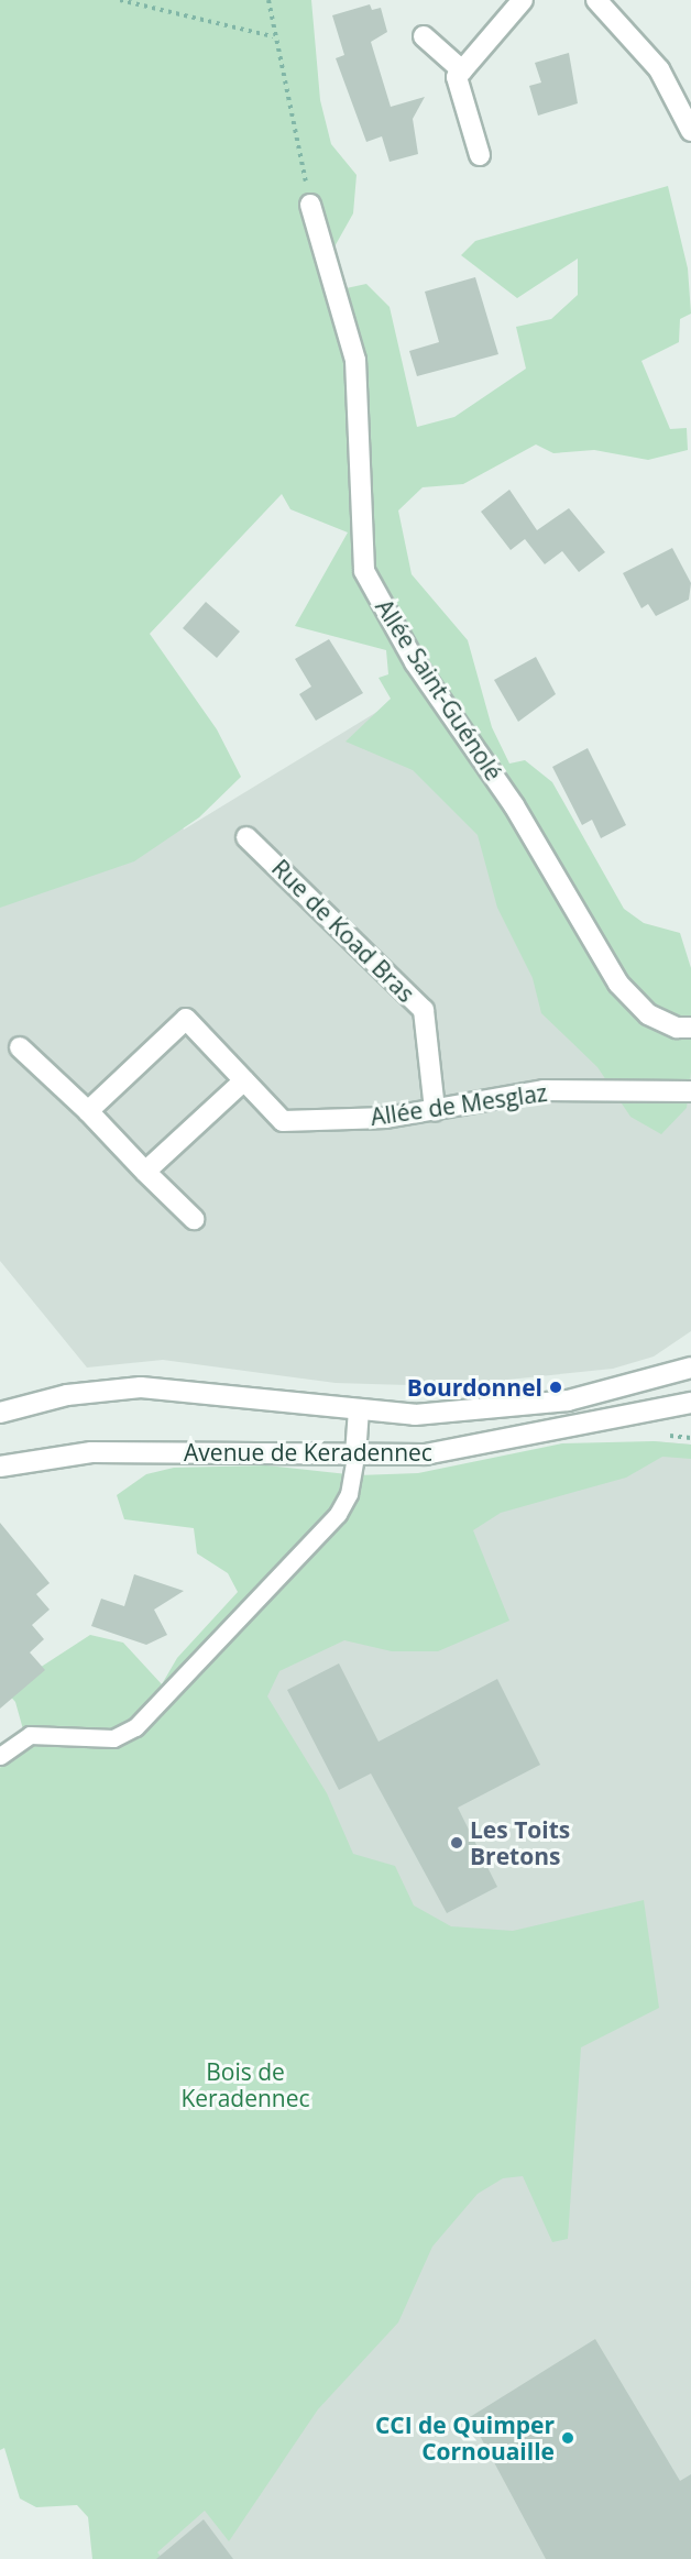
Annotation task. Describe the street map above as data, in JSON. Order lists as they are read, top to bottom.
{
  "streets": {
    "street": [
      "Allée Saint-Guénolé",
      "Rue de Koad Bras",
      "Allée de Mesglaz",
      "Avenue de Keradennec"
    ]
  },
  "crossings": [
    ["Rue de Koad Bras", "Allée de Mesglaz"]
  ],
  "parks": ["Bois de Keradennec"],
  "places": ["Bourdonnel", "Les Toits Bretons", "CCI de Quimper Cornouaille"]
}
